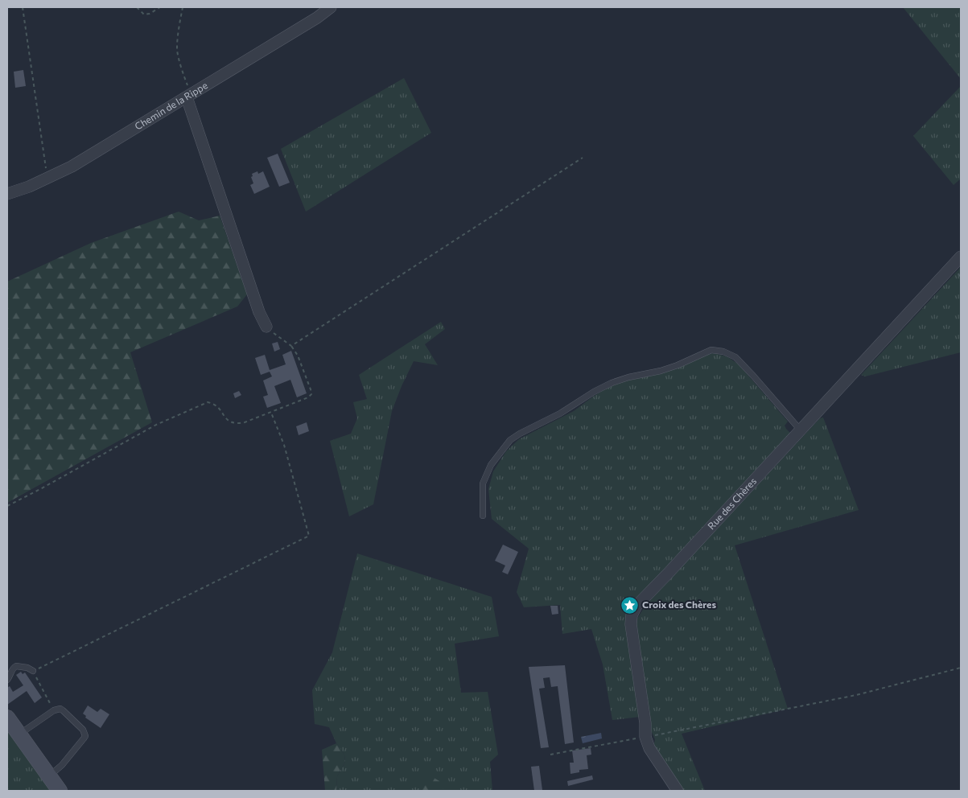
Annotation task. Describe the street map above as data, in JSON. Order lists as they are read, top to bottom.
{
  "streets": {
    "street": ["Chemin de la Rippe", "Rue des Chères"]
  },
  "places": {
    "place": ["Croix des Chères"]
  }
}
